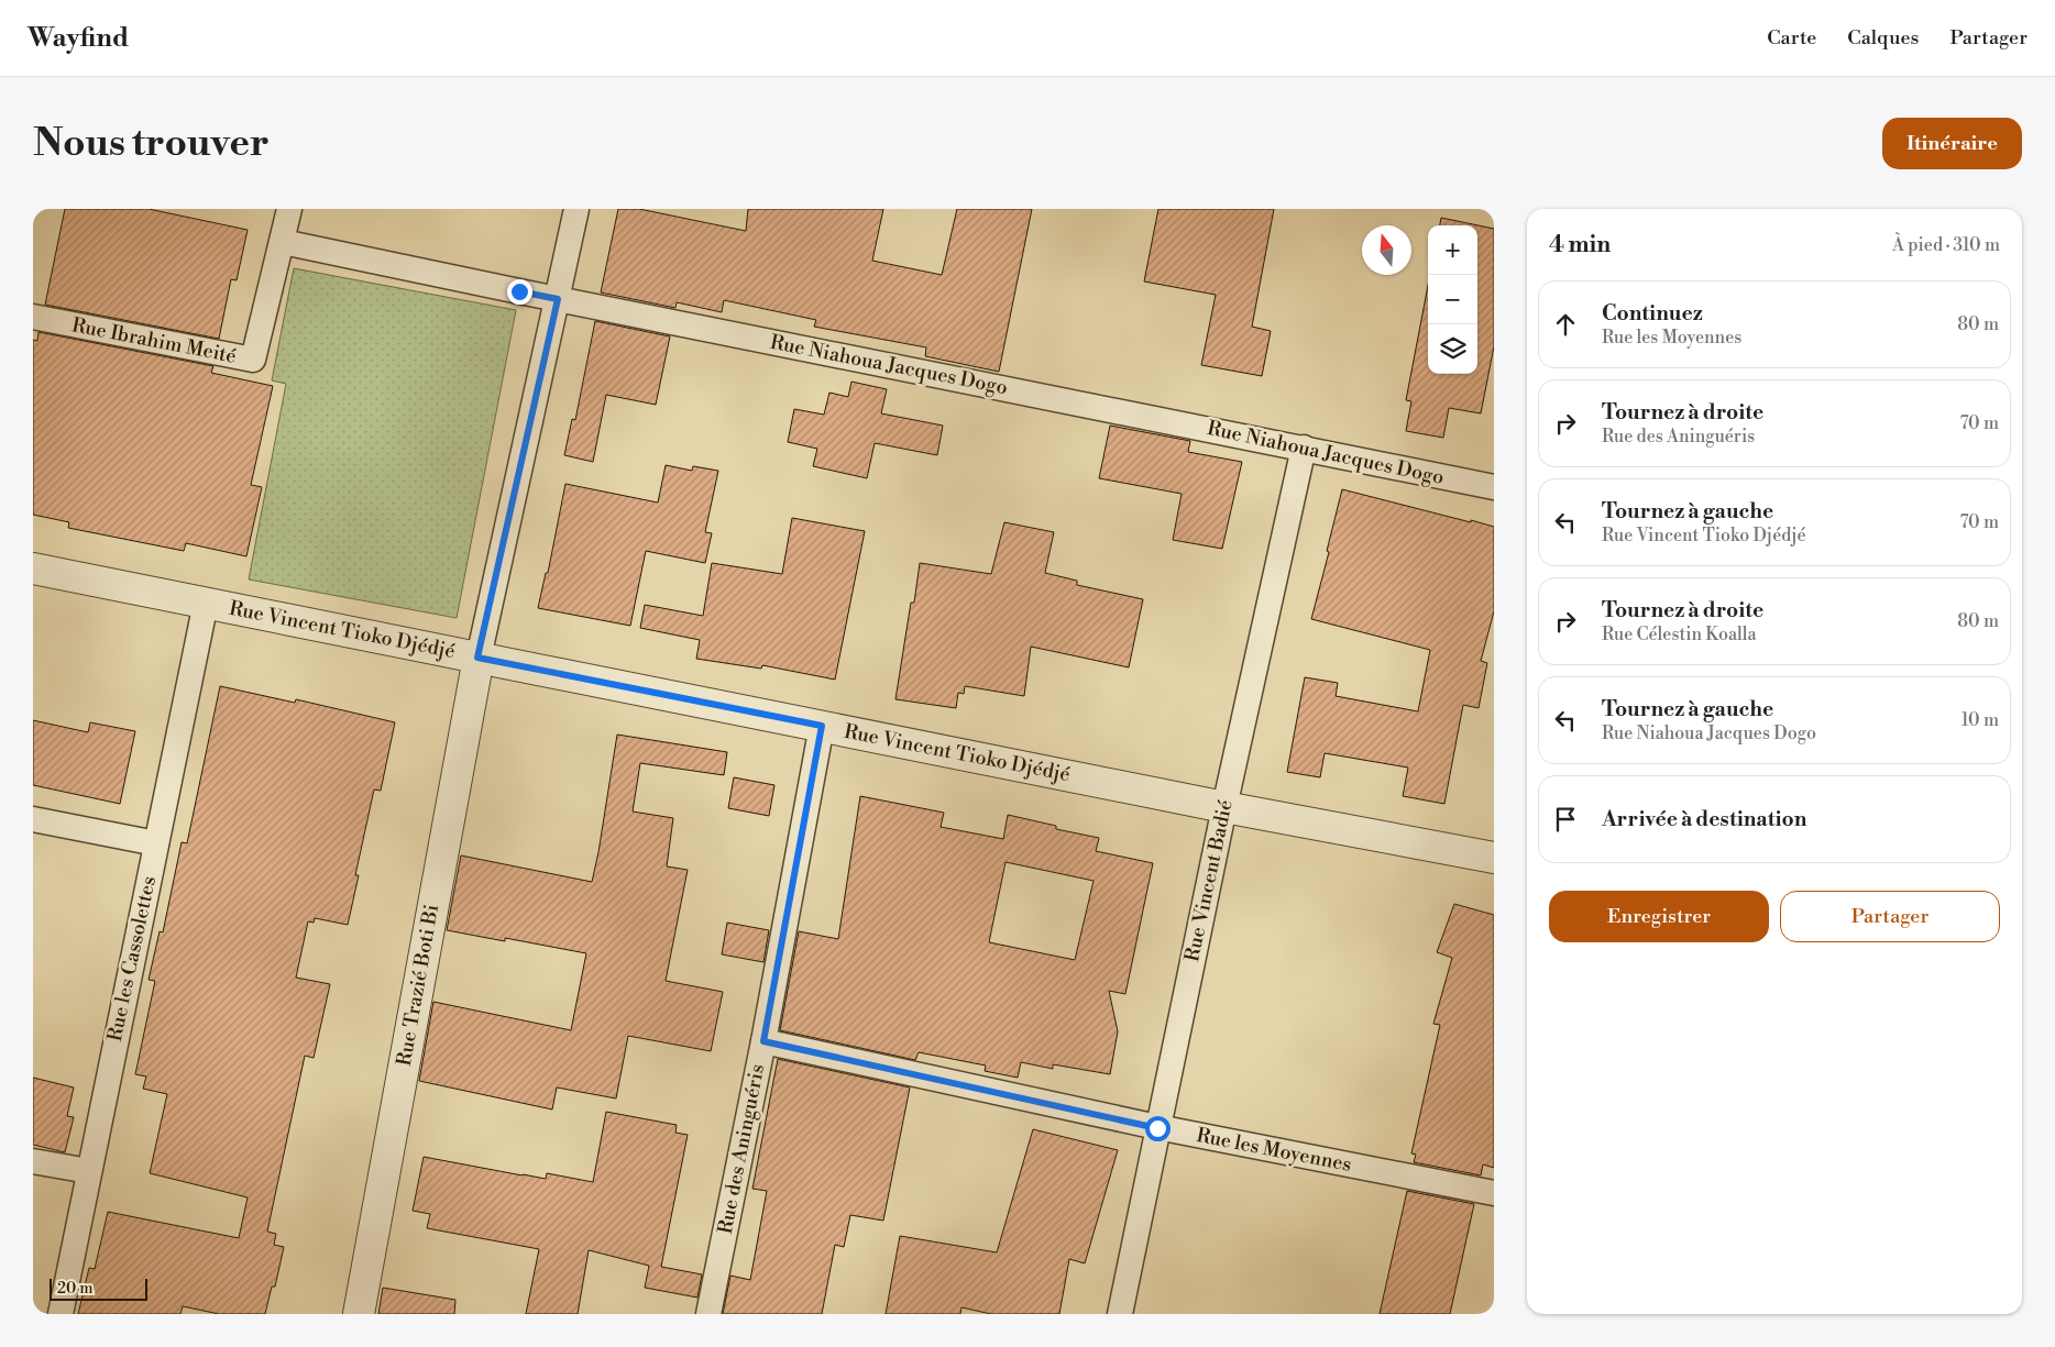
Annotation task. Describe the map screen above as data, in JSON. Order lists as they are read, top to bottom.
{
  "streets": {
    "street": [
      "Rue Ibrahim Meité",
      "Rue Niahoua Jacques Dogo",
      "Rue Vincent Tioko Djédjé",
      "Rue Vincent Badié",
      "Rue les Cassolettes",
      "Rue Trazié Boti Bi",
      "Rue des Aninguéris",
      "Rue les Moyennes"
    ]
  },
  "crossings": [
    ["Rue Ibrahim Meité", "Rue Niahoua Jacques Dogo"],
    ["Rue Niahoua Jacques Dogo", "Rue Vincent Badié"],
    ["Rue Vincent Tioko Djédjé", "Rue Vincent Badié"],
    ["Rue Vincent Tioko Djédjé", "Rue les Cassolettes"],
    ["Rue Vincent Tioko Djédjé", "Rue Trazié Boti Bi"],
    ["Rue Vincent Tioko Djédjé", "Rue des Aninguéris"],
    ["Rue Vincent Badié", "Rue les Moyennes"],
    ["Rue des Aninguéris", "Rue les Moyennes"]
  ],
  "scale_bar": "20 m",
  "north": "top",
  "page": {
    "header": "Wayfind",
    "nav": ["Carte", "Calques", "Partager"],
    "buttons": [
      "Itinéraire",
      ["Enregistrer", "Partager"]
    ],
    "title": "Nous trouver",
    "heading": ["4 min", "À pied · 310 m"],
    "map_buttons": ["+", "−"],
    "list": [
      ["Continuez", "Rue les Moyennes", "80 m"],
      ["Tournez à droite", "Rue des Aninguéris", "70 m"],
      ["Tournez à gauche", "Rue Vincent Tioko Djédjé", "70 m"],
      ["Tournez à droite", "Rue Célestin Koalla", "80 m"],
      ["Tournez à gauche", "Rue Niahoua Jacques Dogo", "10 m"],
      "Arrivée à destination"
    ],
    "scale": "20 m"
  }
}
